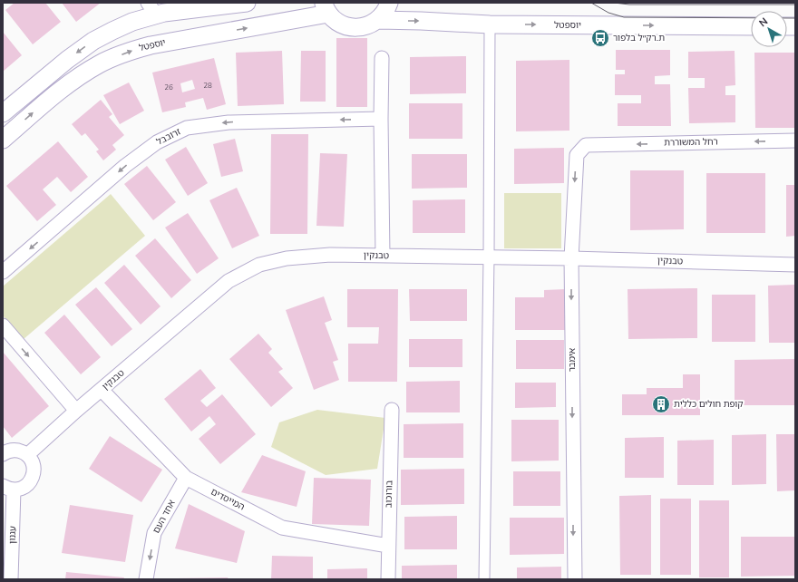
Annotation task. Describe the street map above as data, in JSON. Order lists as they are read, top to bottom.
{
  "streets": {
    "street": [
      "יוספטל",
      "זרובבל",
      "רחל המשוררת",
      "טבנקין",
      "אימבר",
      "בורוכוב",
      "המייסדים",
      "אחד העם",
      "עגנון"
    ]
  },
  "crossings": [
    ["רחל המשוררת", "אימבר"],
    ["טבנקין", "אימבר"],
    ["טבנקין", "המייסדים"],
    ["בורוכוב", "המייסדים"],
    ["המייסדים", "אחד העם"]
  ],
  "one_way": ["רחל המשוררת", "אחד העם"],
  "places": {
    "bus stop": ["ת.רק״ל בלפור"],
    "building": ["קופת חולים כללית"]
  },
  "house_numbers": ["28", "26"],
  "north": "top left"
}
